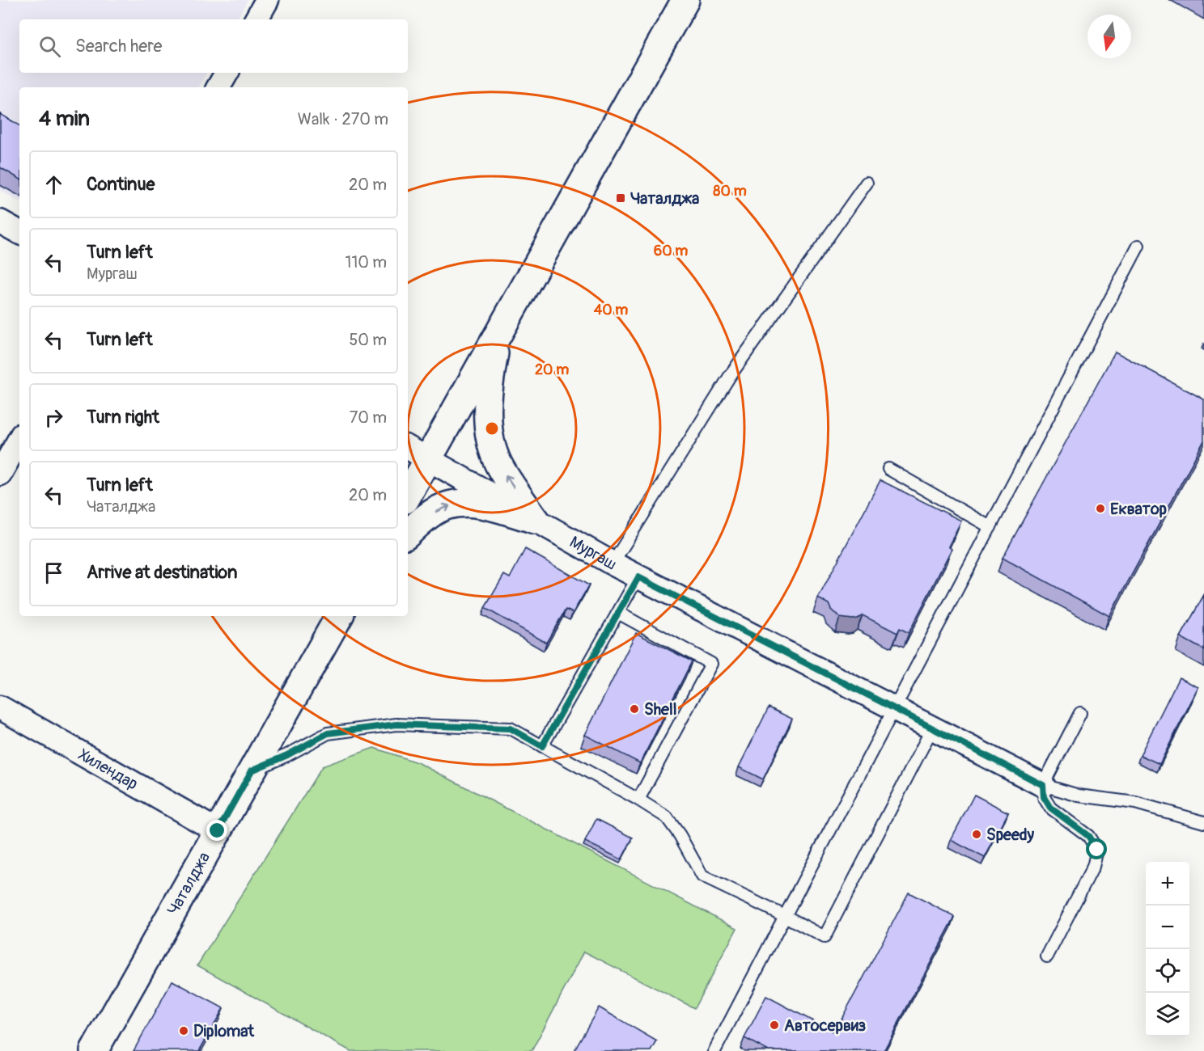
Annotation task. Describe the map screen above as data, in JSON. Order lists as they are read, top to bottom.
{
  "streets": {
    "main road": ["Чаталджа"],
    "street": ["Мургаш", "Хилендар"]
  },
  "crossings": [
    ["Хилендар", "Чаталджа"]
  ],
  "places": {
    "transit": ["Чаталджа"],
    "other": [
      "Екватор",
      "Shell",
      "Speedy",
      "Автосервиз",
      "Diplomat"
    ]
  },
  "north": "bottom",
  "page": {
    "search": "Search here",
    "heading": ["4 min", "Walk · 270 m"],
    "list": [
      ["Continue", "20 m"],
      ["Turn left", "Мургаш", "110 m"],
      ["Turn left", "50 m"],
      ["Turn right", "70 m"],
      ["Turn left", "Чаталджа", "20 m"],
      "Arrive at destination"
    ],
    "map_buttons": ["+", "−"]
  },
  "rings": [
    "80 m",
    "60 m",
    "40 m",
    "20 m"
  ]
}
